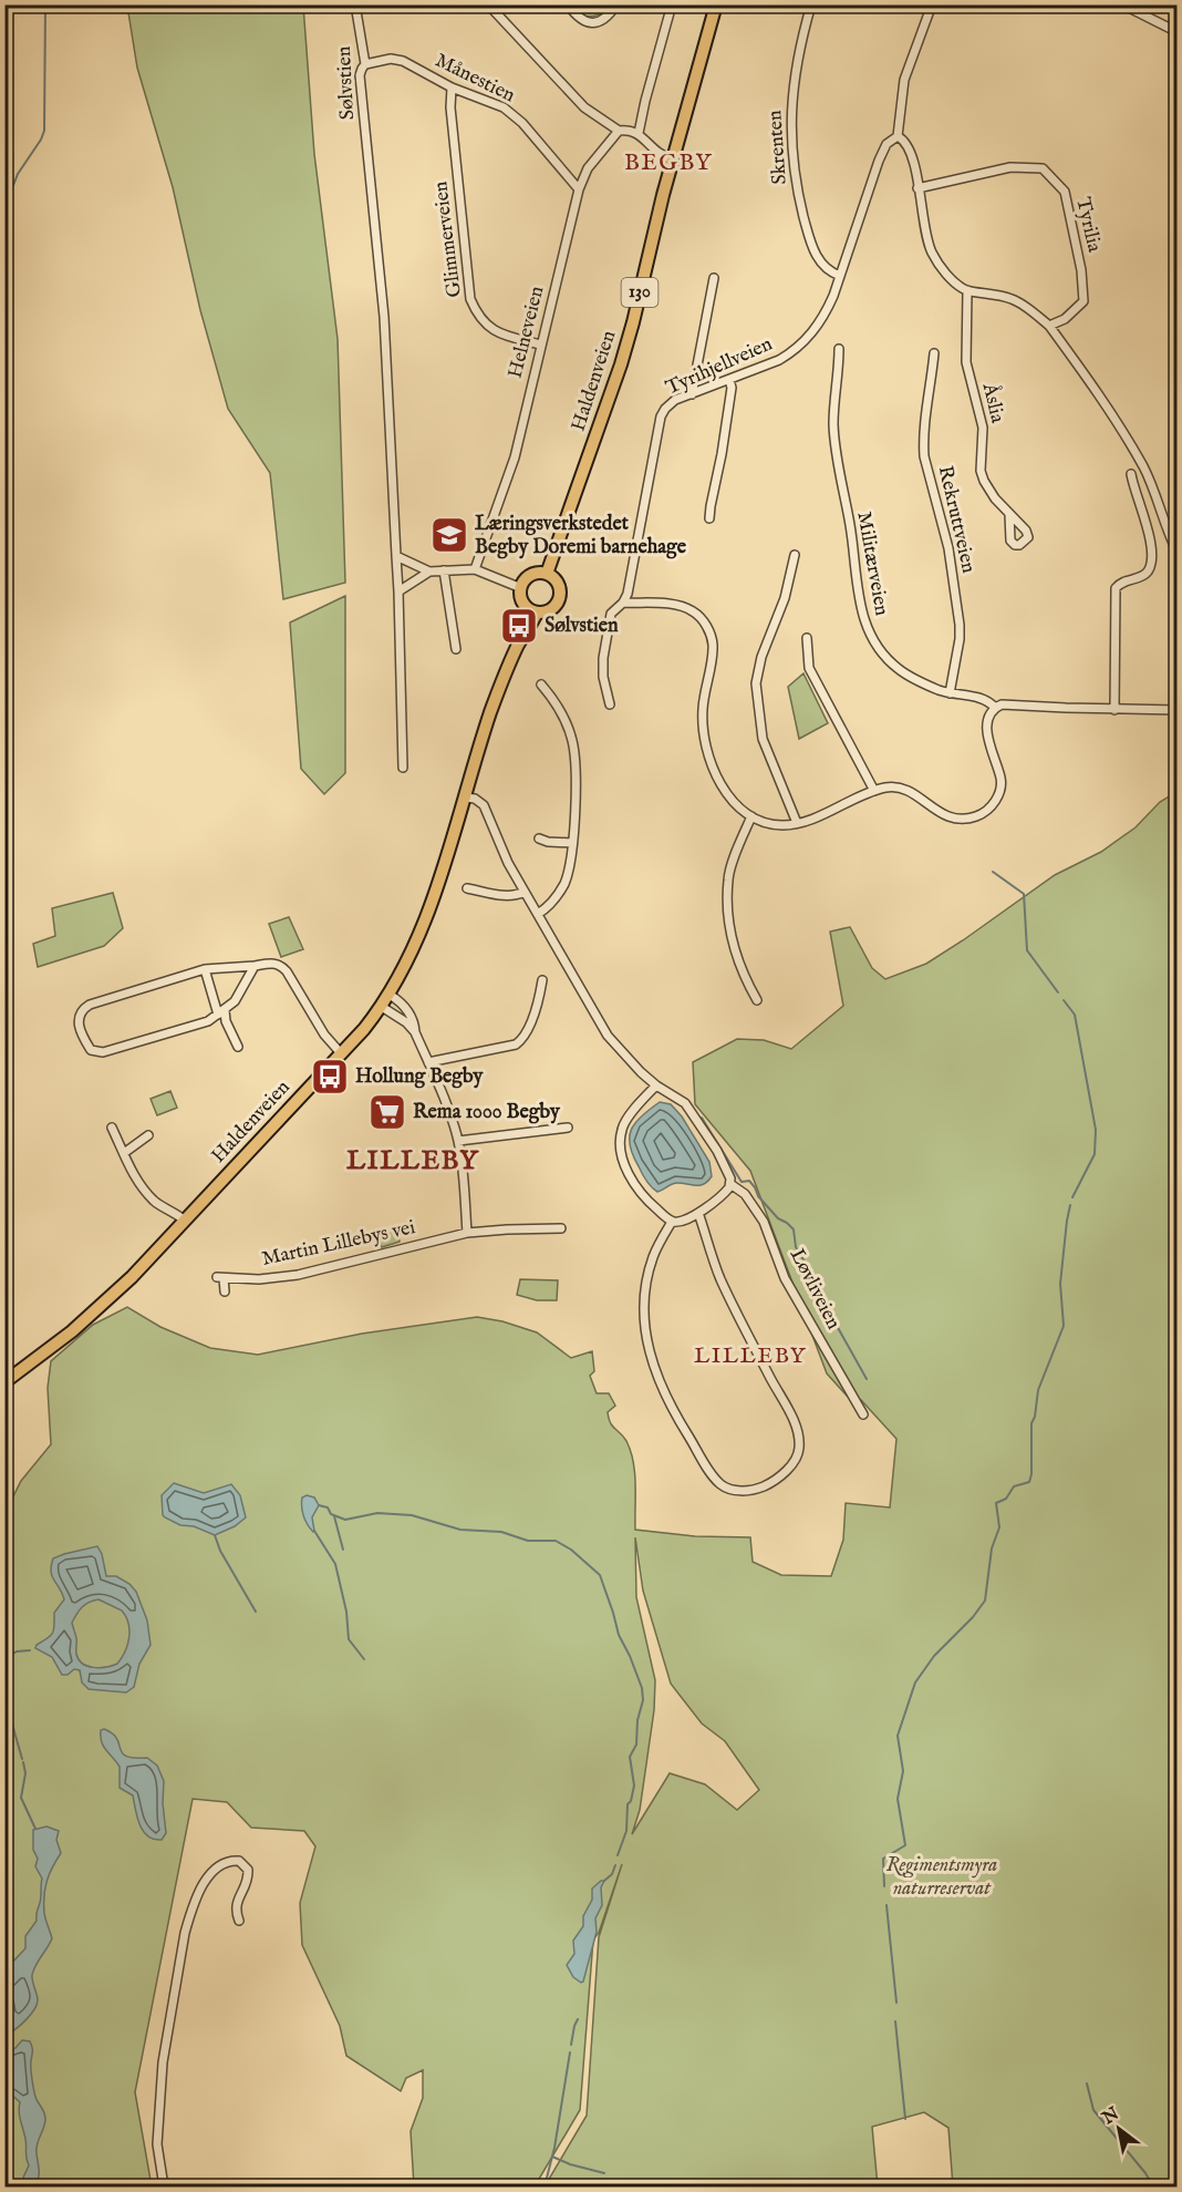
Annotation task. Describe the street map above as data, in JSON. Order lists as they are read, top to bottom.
{
  "streets": {
    "main road": ["130", "Haldenveien"],
    "street": [
      "Månestien",
      "Sølvstien",
      "Skrenten",
      "Tyrilia",
      "Glimmerveien",
      "Helneveien",
      "Tyrihjellveien",
      "Åslia",
      "Rekruttveien",
      "Militærveien",
      "Martin Lillebys vei",
      "Løvliveien"
    ]
  },
  "crossings": [
    ["Månestien", "Sølvstien"],
    ["Månestien", "Glimmerveien"],
    ["Månestien", "Helneveien"],
    ["Skrenten", "Tyrihjellveien"],
    ["Glimmerveien", "Helneveien"],
    ["Rekruttveien", "Militærveien"]
  ],
  "districts": ["BEGBY", "LILLEBY", "LILLEBY"],
  "parks": ["Regimentsmyra naturreservat"],
  "places": {
    "school or university": ["Læringsverkstedet Begby Doremi barnehage"],
    "bus stop": ["Sølvstien", "Hollung Begby"],
    "supermarket": ["Rema 1000 Begby"]
  },
  "north": "top left"
}
